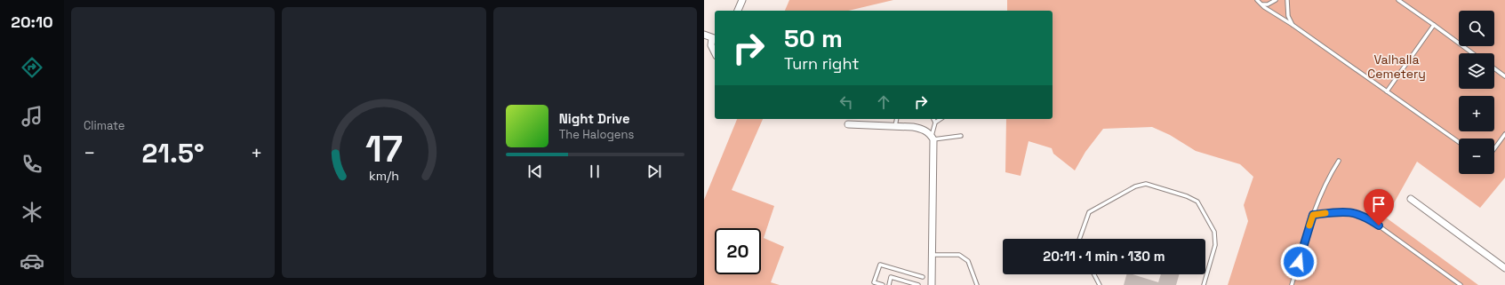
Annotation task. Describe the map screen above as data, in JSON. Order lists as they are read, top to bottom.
{
  "parks": ["Valhalla Cemetery"],
  "page": {
    "tabs": "20:10",
    "tile": "Climate",
    "map_buttons": ["+", "−"],
    "turn": ["50 m", "Turn right"],
    "song": ["Night Drive", "The Halogens"],
    "heat": ["−", "21.5°", "+"],
    "limit": "20",
    "trip": "20:11 · 1 min · 130 m",
    "gauge": ["17", "km/h"]
  }
}
